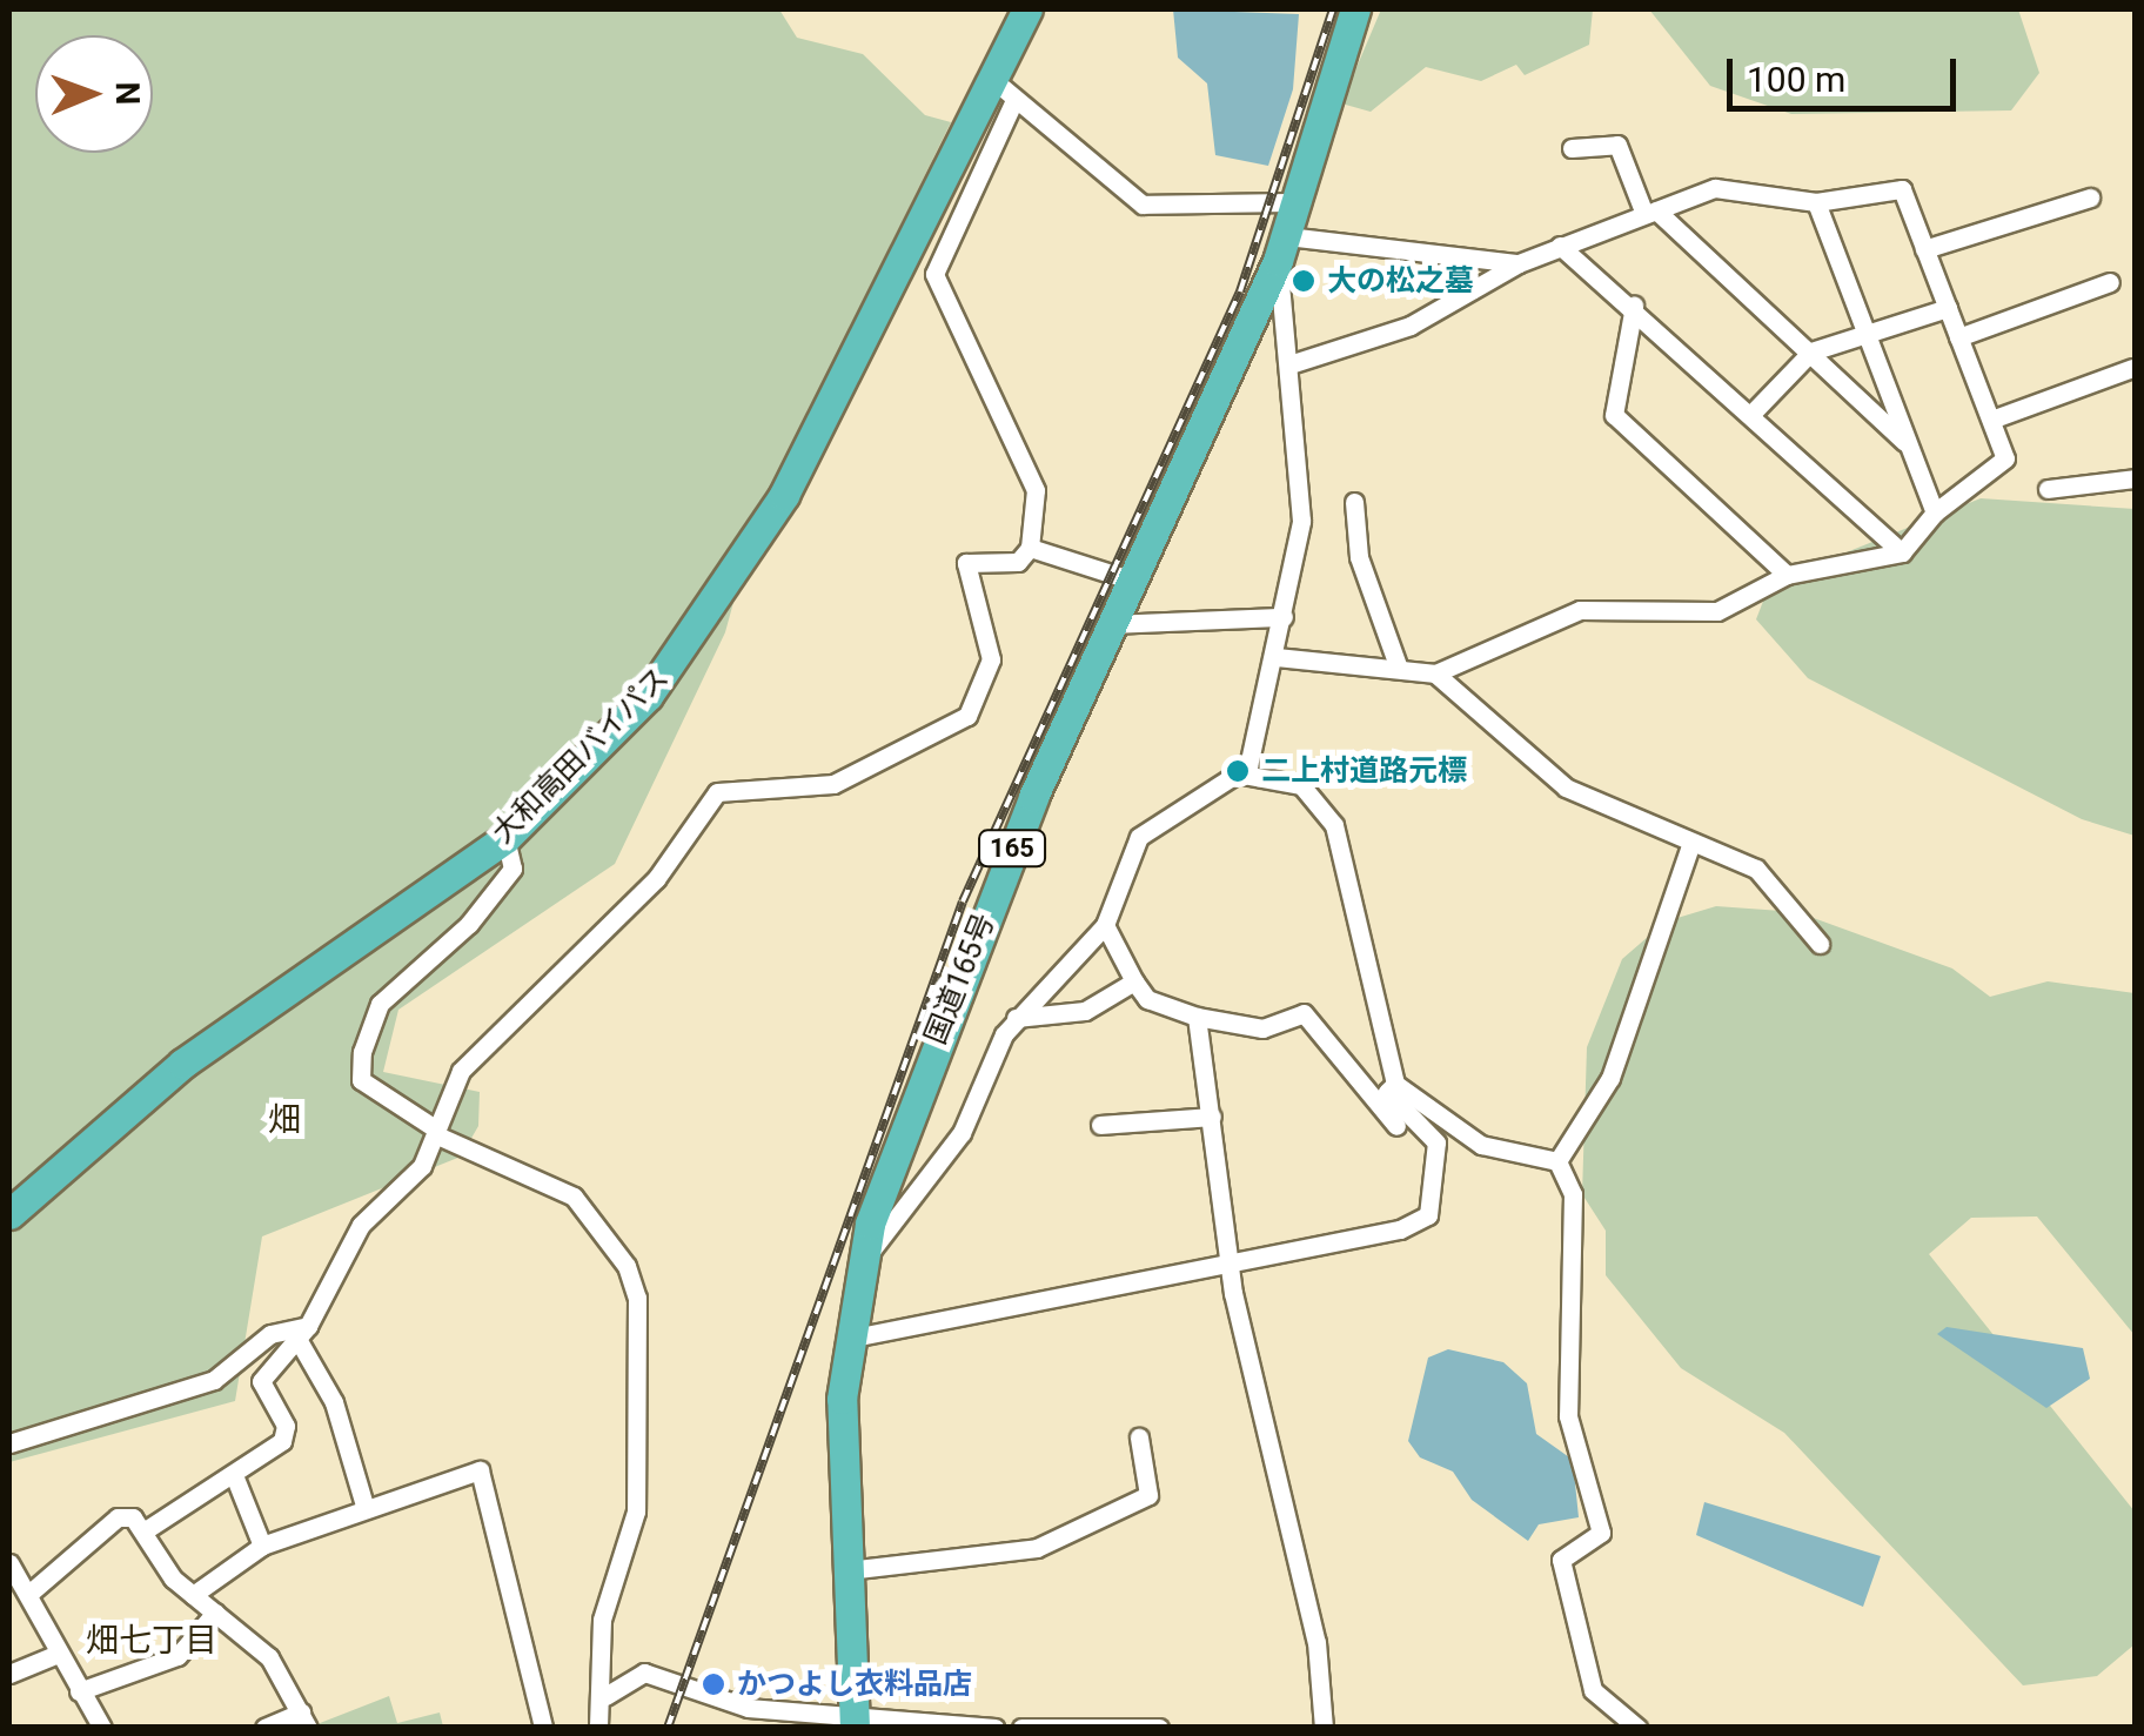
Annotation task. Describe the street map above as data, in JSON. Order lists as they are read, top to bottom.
{
  "streets": {
    "highway": ["大和高田バイパス", "165", "国道165号"]
  },
  "districts": ["畑", "畑七丁目"],
  "places": ["大の松之墓", "二上村道路元標", "かつよし衣料品店"],
  "scale_bar": "100 m",
  "north": "right"
}
